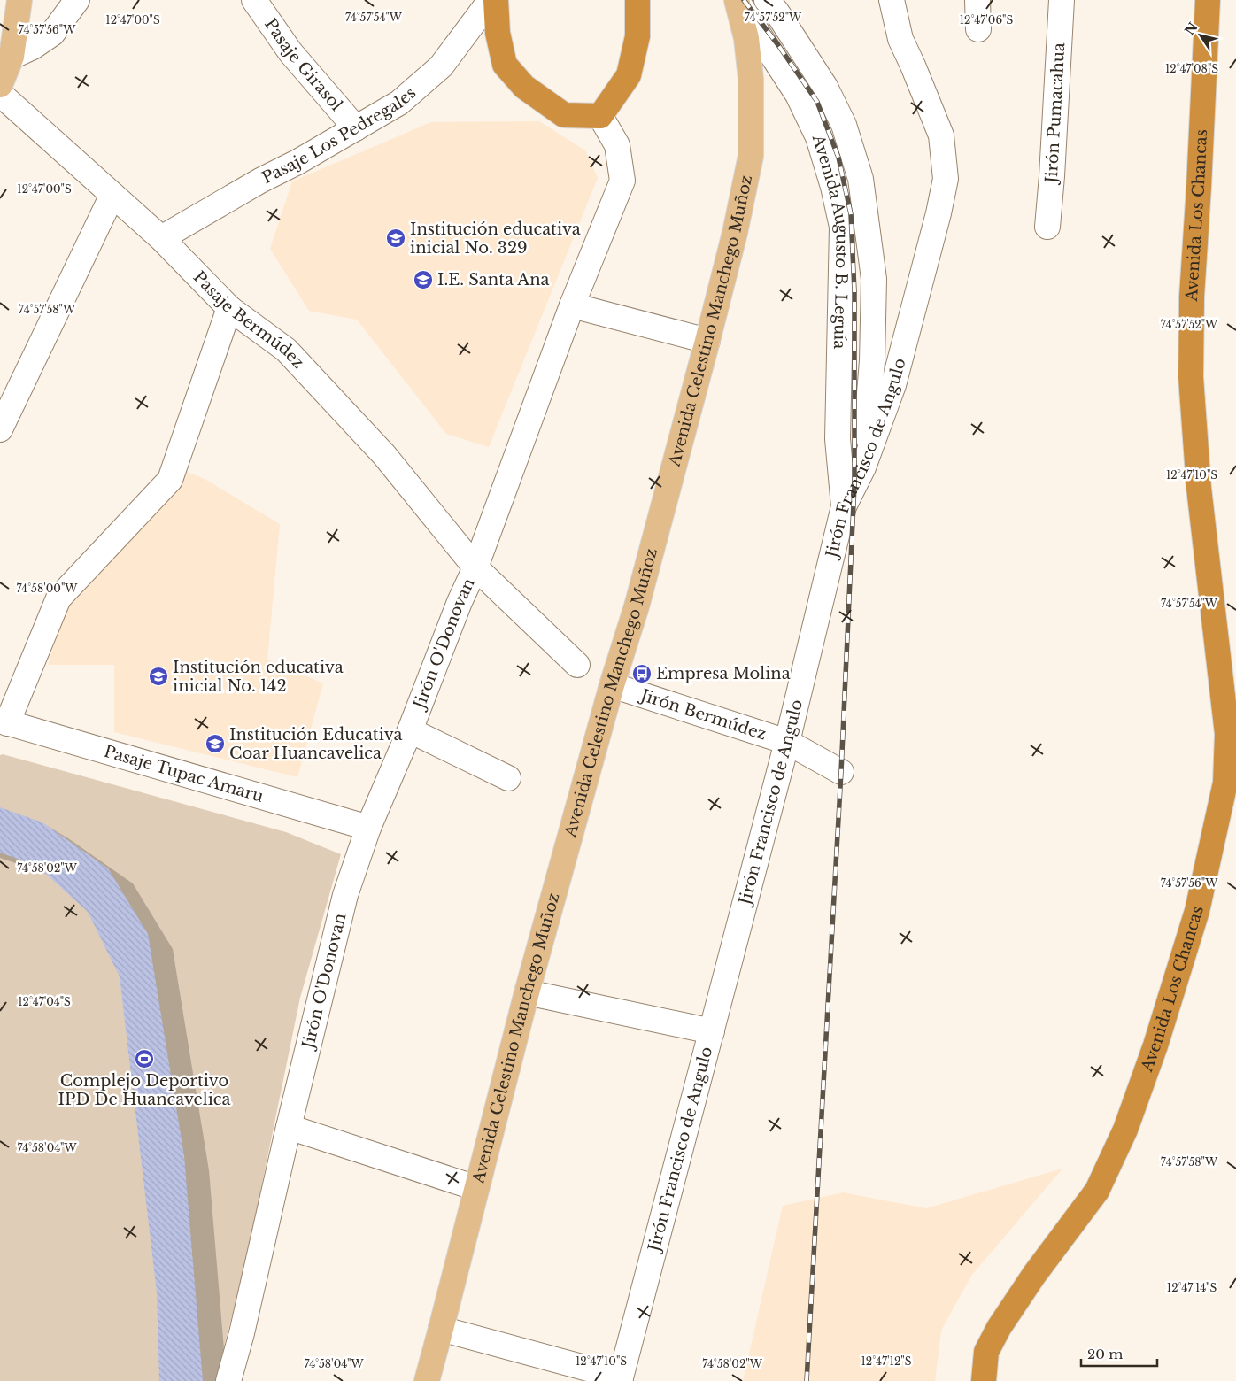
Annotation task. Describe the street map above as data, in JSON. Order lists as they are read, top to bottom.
{
  "streets": {
    "highway": ["Avenida Los Chancas"],
    "main road": ["Avenida Celestino Manchego Muñoz"],
    "street": [
      "Pasaje Girasol",
      "Jirón Pumacahua",
      "Pasaje Los Pedregales",
      "Avenida Augusto B. Leguía",
      "Pasaje Bermúdez",
      "Jirón Francisco de Angulo",
      "Jirón O'Donovan",
      "Jirón Bermúdez",
      "Pasaje Tupac Amaru"
    ]
  },
  "crossings": [
    ["Pasaje Girasol", "Pasaje Los Pedregales"],
    ["Pasaje Los Pedregales", "Pasaje Bermúdez"],
    ["Avenida Augusto B. Leguía", "Avenida Celestino Manchego Muñoz"],
    ["Avenida Augusto B. Leguía", "Jirón Francisco de Angulo"],
    ["Pasaje Bermúdez", "Jirón O'Donovan"],
    ["Avenida Celestino Manchego Muñoz", "Jirón Bermúdez"],
    ["Jirón Francisco de Angulo", "Jirón Bermúdez"],
    ["Jirón O'Donovan", "Pasaje Tupac Amaru"]
  ],
  "places": {
    "school or university": [
      "Institución educativa inicial No. 329",
      "I.E. Santa Ana",
      "Institución educativa inicial No. 142",
      "Institución Educativa Coar Huancavelica"
    ],
    "bus stop": ["Empresa Molina"],
    "sports": ["Complejo Deportivo IPD De Huancavelica"]
  },
  "scale_bar": "20 m",
  "north": "top left",
  "coordinates": [
    "74°57'54\"W",
    "74°57'52\"W",
    "12°47'00\"S",
    "12°47'06\"S",
    "74°57'56\"W",
    "12°47'08\"S",
    "74°57'58\"W",
    "12°47'10\"S",
    "74°58'00\"W",
    "74°58'02\"W",
    "12°47'04\"S",
    "74°58'04\"W",
    "12°47'14\"S",
    "12°47'12\"S"
  ]
}
